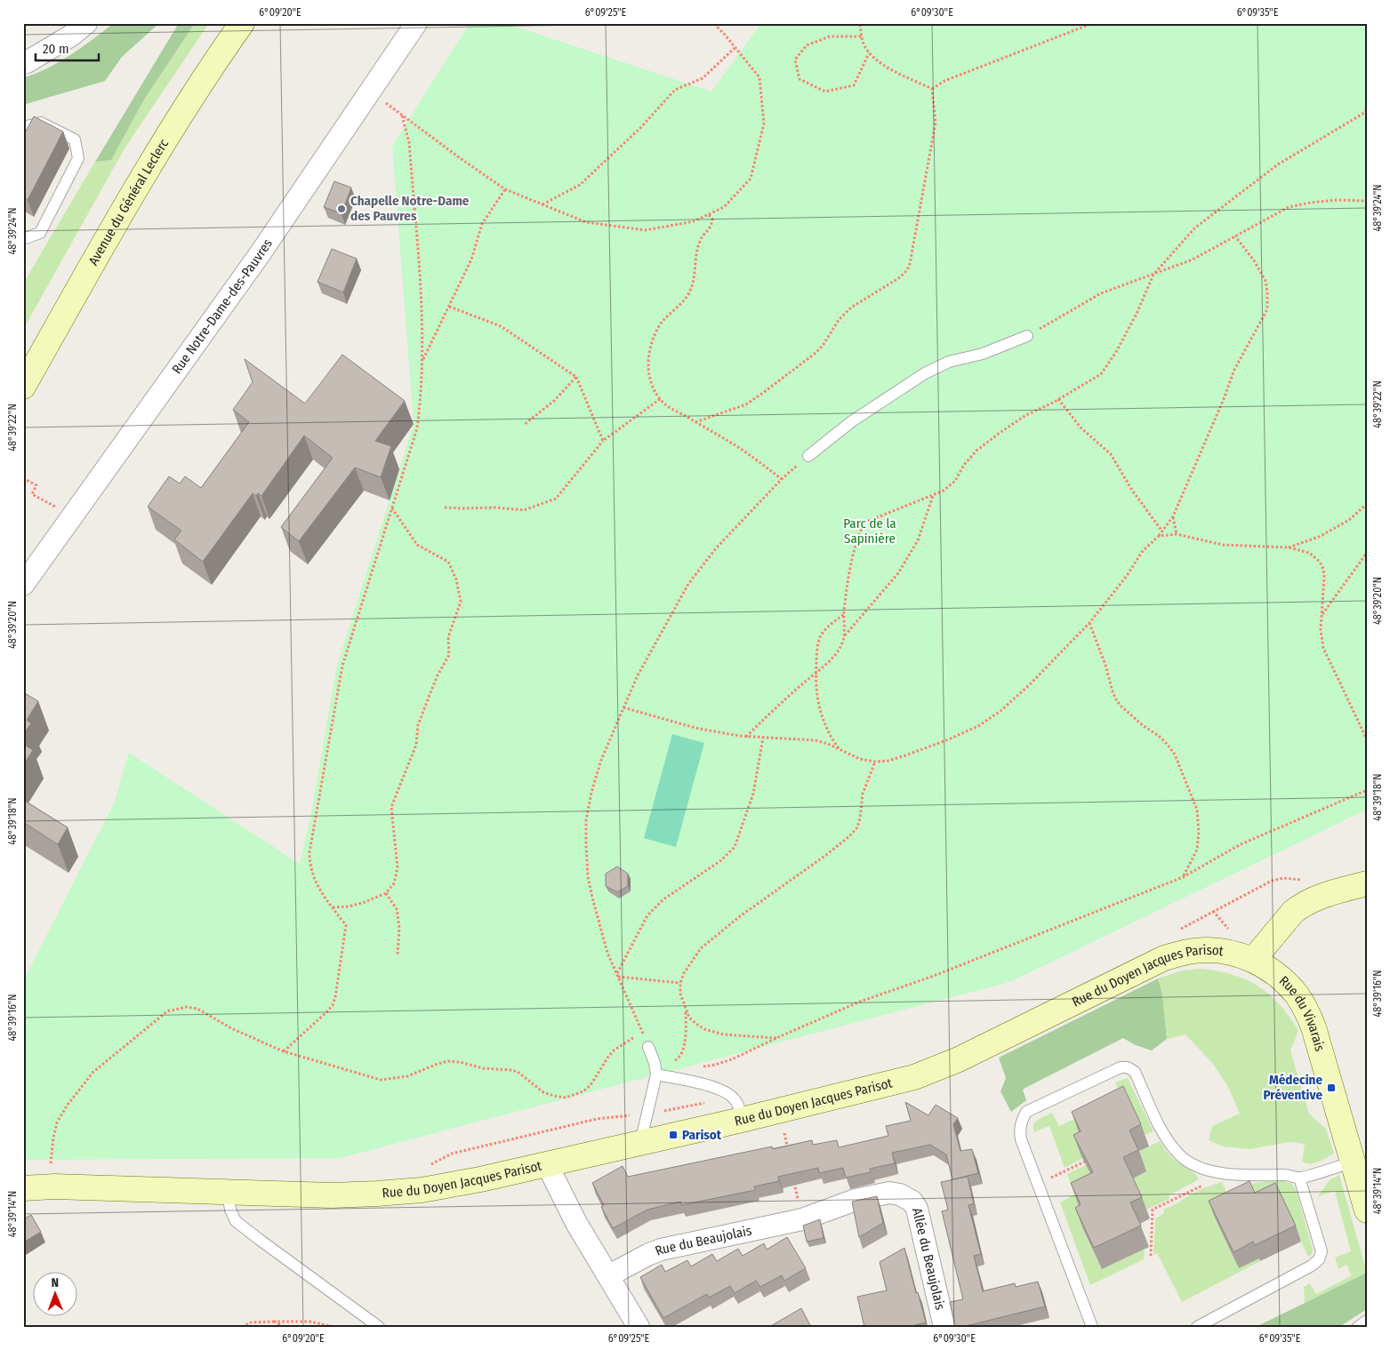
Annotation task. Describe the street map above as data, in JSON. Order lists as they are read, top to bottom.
{
  "streets": {
    "street": [
      "Avenue du Général Leclerc",
      "Rue Notre-Dame-des-Pauvres",
      "Rue du Doyen Jacques Parisot",
      "Rue du Vivarais",
      "Rue du Beaujolais",
      "Allée du Beaujolais"
    ]
  },
  "crossings": [
    ["Rue du Doyen Jacques Parisot", "Rue du Vivarais"],
    ["Rue du Beaujolais", "Allée du Beaujolais"]
  ],
  "parks": ["Parc de la Sapinière"],
  "places": {
    "other": ["Chapelle Notre-Dame des Pauvres"],
    "transit": ["Médecine Préventive", "Parisot"]
  },
  "scale_bar": "20 m",
  "north": "top",
  "coordinates": [
    "6°09'20\"E",
    "6°09'25\"E",
    "6°09'30\"E",
    "6°09'35\"E",
    "48°39'24\"N",
    "48°39'22\"N",
    "48°39'20\"N",
    "48°39'18\"N",
    "48°39'16\"N",
    "48°39'14\"N"
  ]
}
